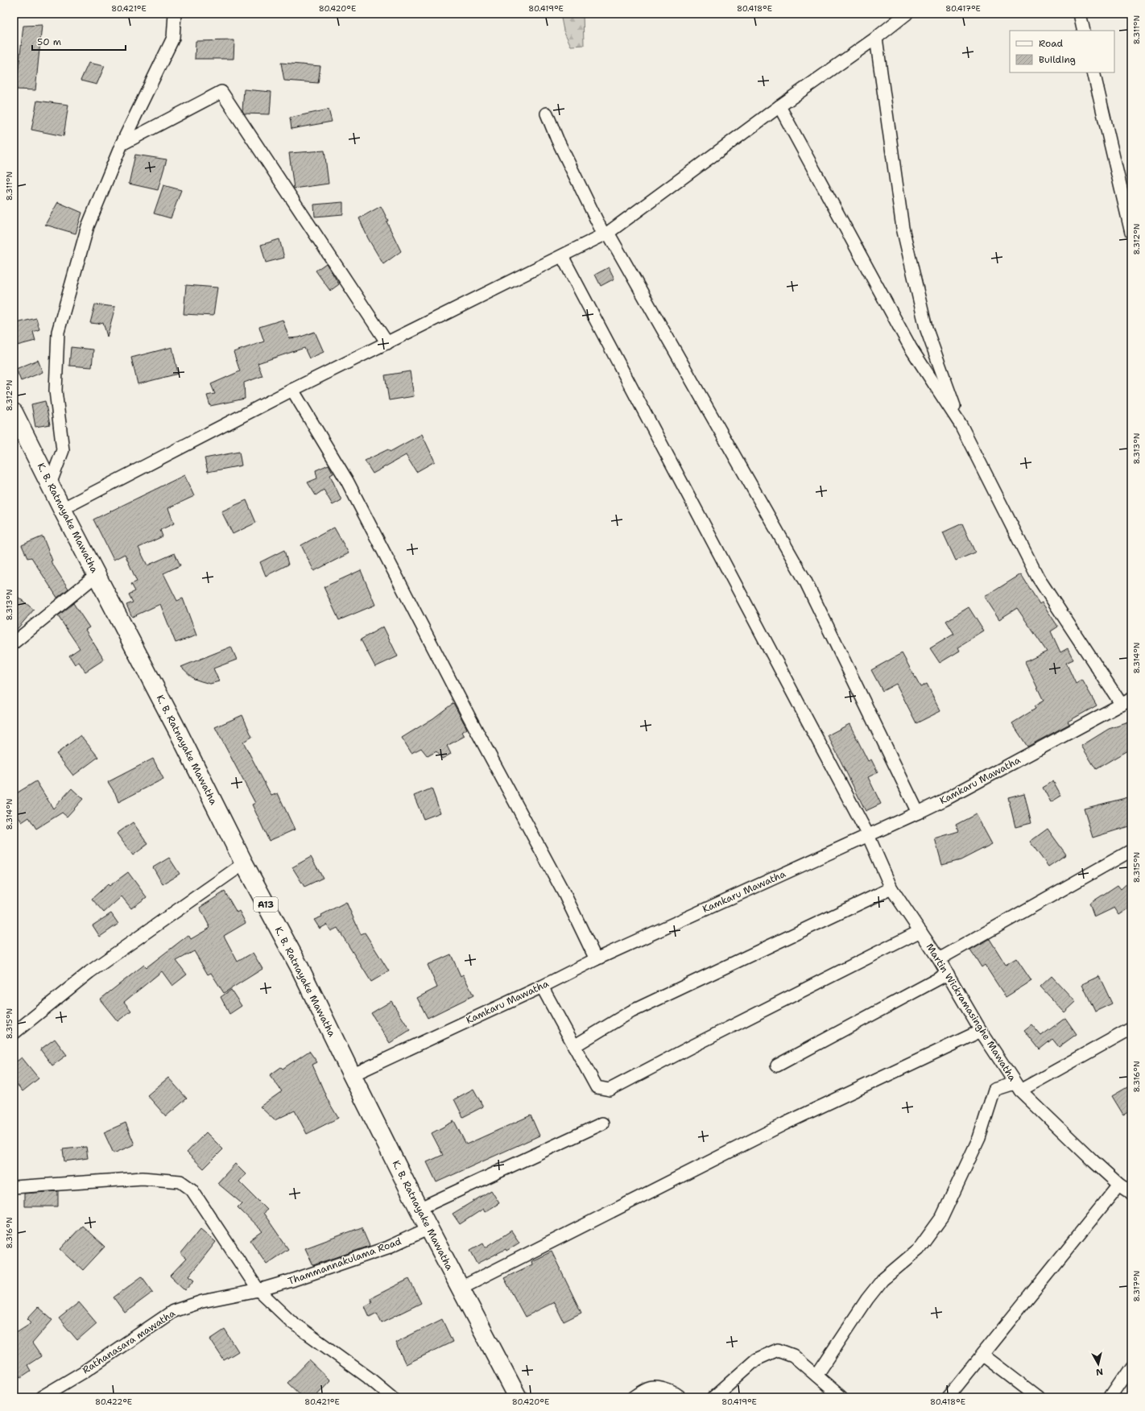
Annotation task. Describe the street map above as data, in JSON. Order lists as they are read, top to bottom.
{
  "streets": {
    "highway": ["K. B. Ratnayake Mawatha", "A13"],
    "street": [
      "Kamkaru Mawatha",
      "Martin Wickramasinghe Mawatha",
      "Thammannakulama Road",
      "Rathanasara mawatha"
    ]
  },
  "crossings": [
    ["K. B. Ratnayake Mawatha", "Kamkaru Mawatha"],
    ["K. B. Ratnayake Mawatha", "Thammannakulama Road"],
    ["Kamkaru Mawatha", "Martin Wickramasinghe Mawatha"],
    ["Thammannakulama Road", "Rathanasara mawatha"]
  ],
  "legend": ["Road", "Building"],
  "scale_bar": "50 m",
  "north": "bottom",
  "coordinates": [
    "80.421°E",
    "80.420°E",
    "80.419°E",
    "80.418°E",
    "80.417°E",
    "8.311°N",
    "8.312°N",
    "8.313°N",
    "8.314°N",
    "8.315°N",
    "8.316°N",
    "8.317°N",
    "80.422°E"
  ]
}
